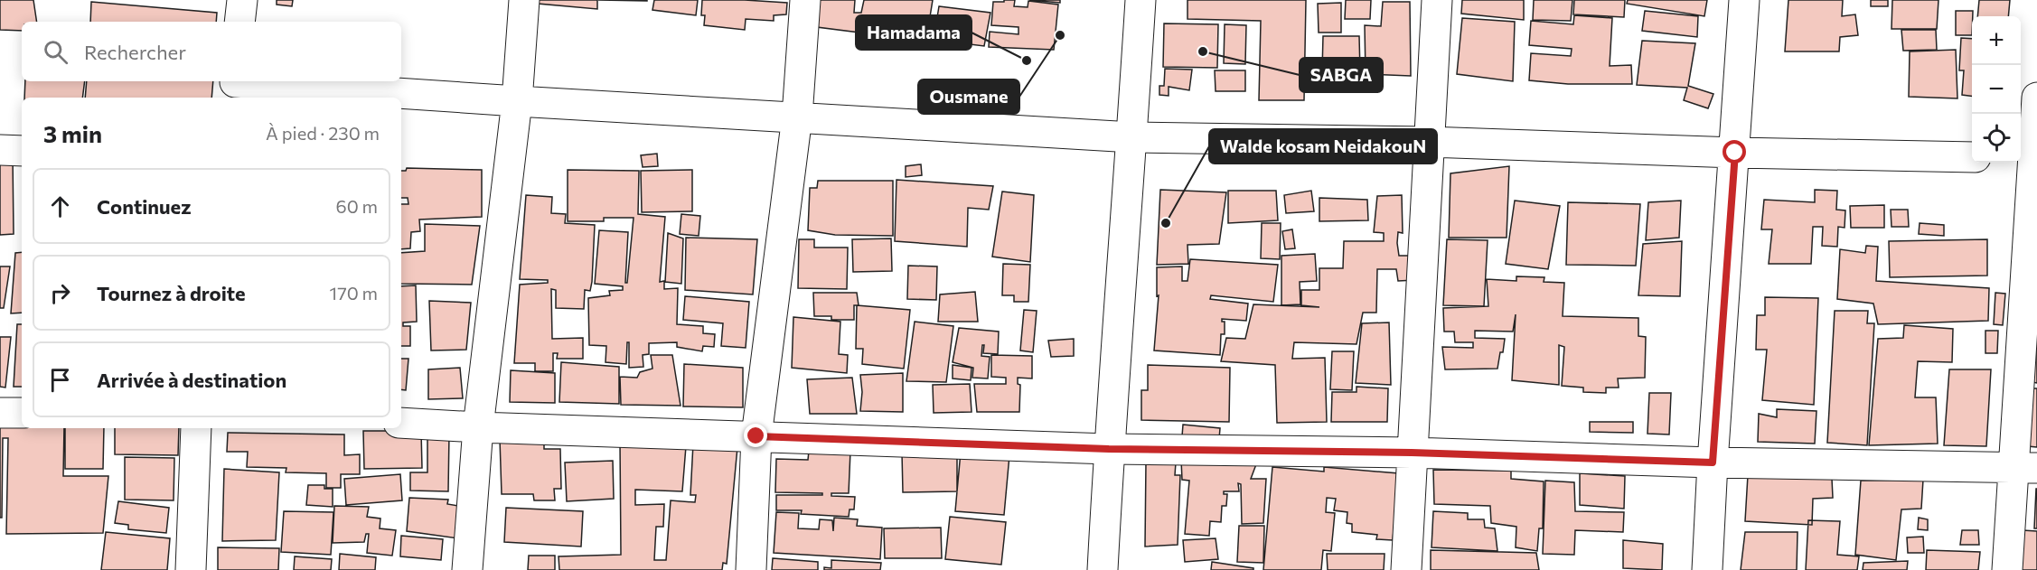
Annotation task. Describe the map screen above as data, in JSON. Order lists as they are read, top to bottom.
{
  "places": [
    "Ousmane",
    "SABGA",
    "Hamadama",
    "Walde kosam NeidakouN"
  ],
  "page": {
    "map_buttons": ["+", "−"],
    "search": "Rechercher",
    "heading": ["3 min", "À pied · 230 m"],
    "list": [
      ["Continuez", "60 m"],
      ["Tournez à droite", "170 m"],
      "Arrivée à destination"
    ]
  }
}
